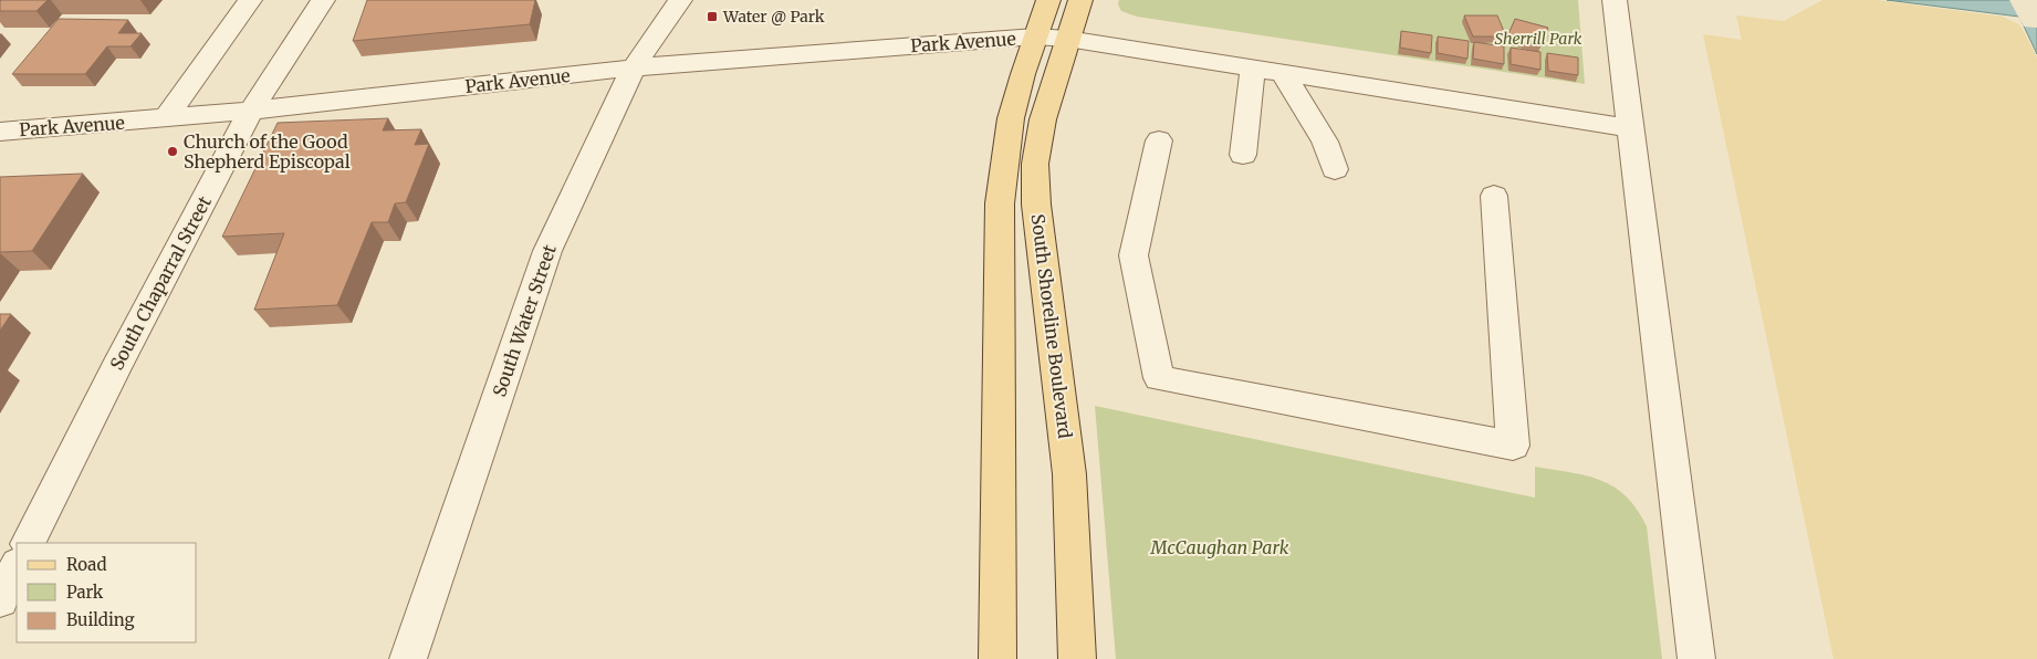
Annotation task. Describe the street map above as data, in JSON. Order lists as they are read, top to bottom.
{
  "streets": {
    "main road": ["South Shoreline Boulevard"],
    "street": ["Park Avenue", "South Chaparral Street", "South Water Street"]
  },
  "crossings": [
    ["Park Avenue", "South Chaparral Street"],
    ["Park Avenue", "South Water Street"],
    ["Park Avenue", "South Shoreline Boulevard"]
  ],
  "parks": ["Sherrill Park", "McCaughan Park"],
  "places": {
    "transit": ["Water @ Park"],
    "other": ["Church of the Good Shepherd Episcopal"]
  },
  "legend": ["Road", "Park", "Building"]
}
